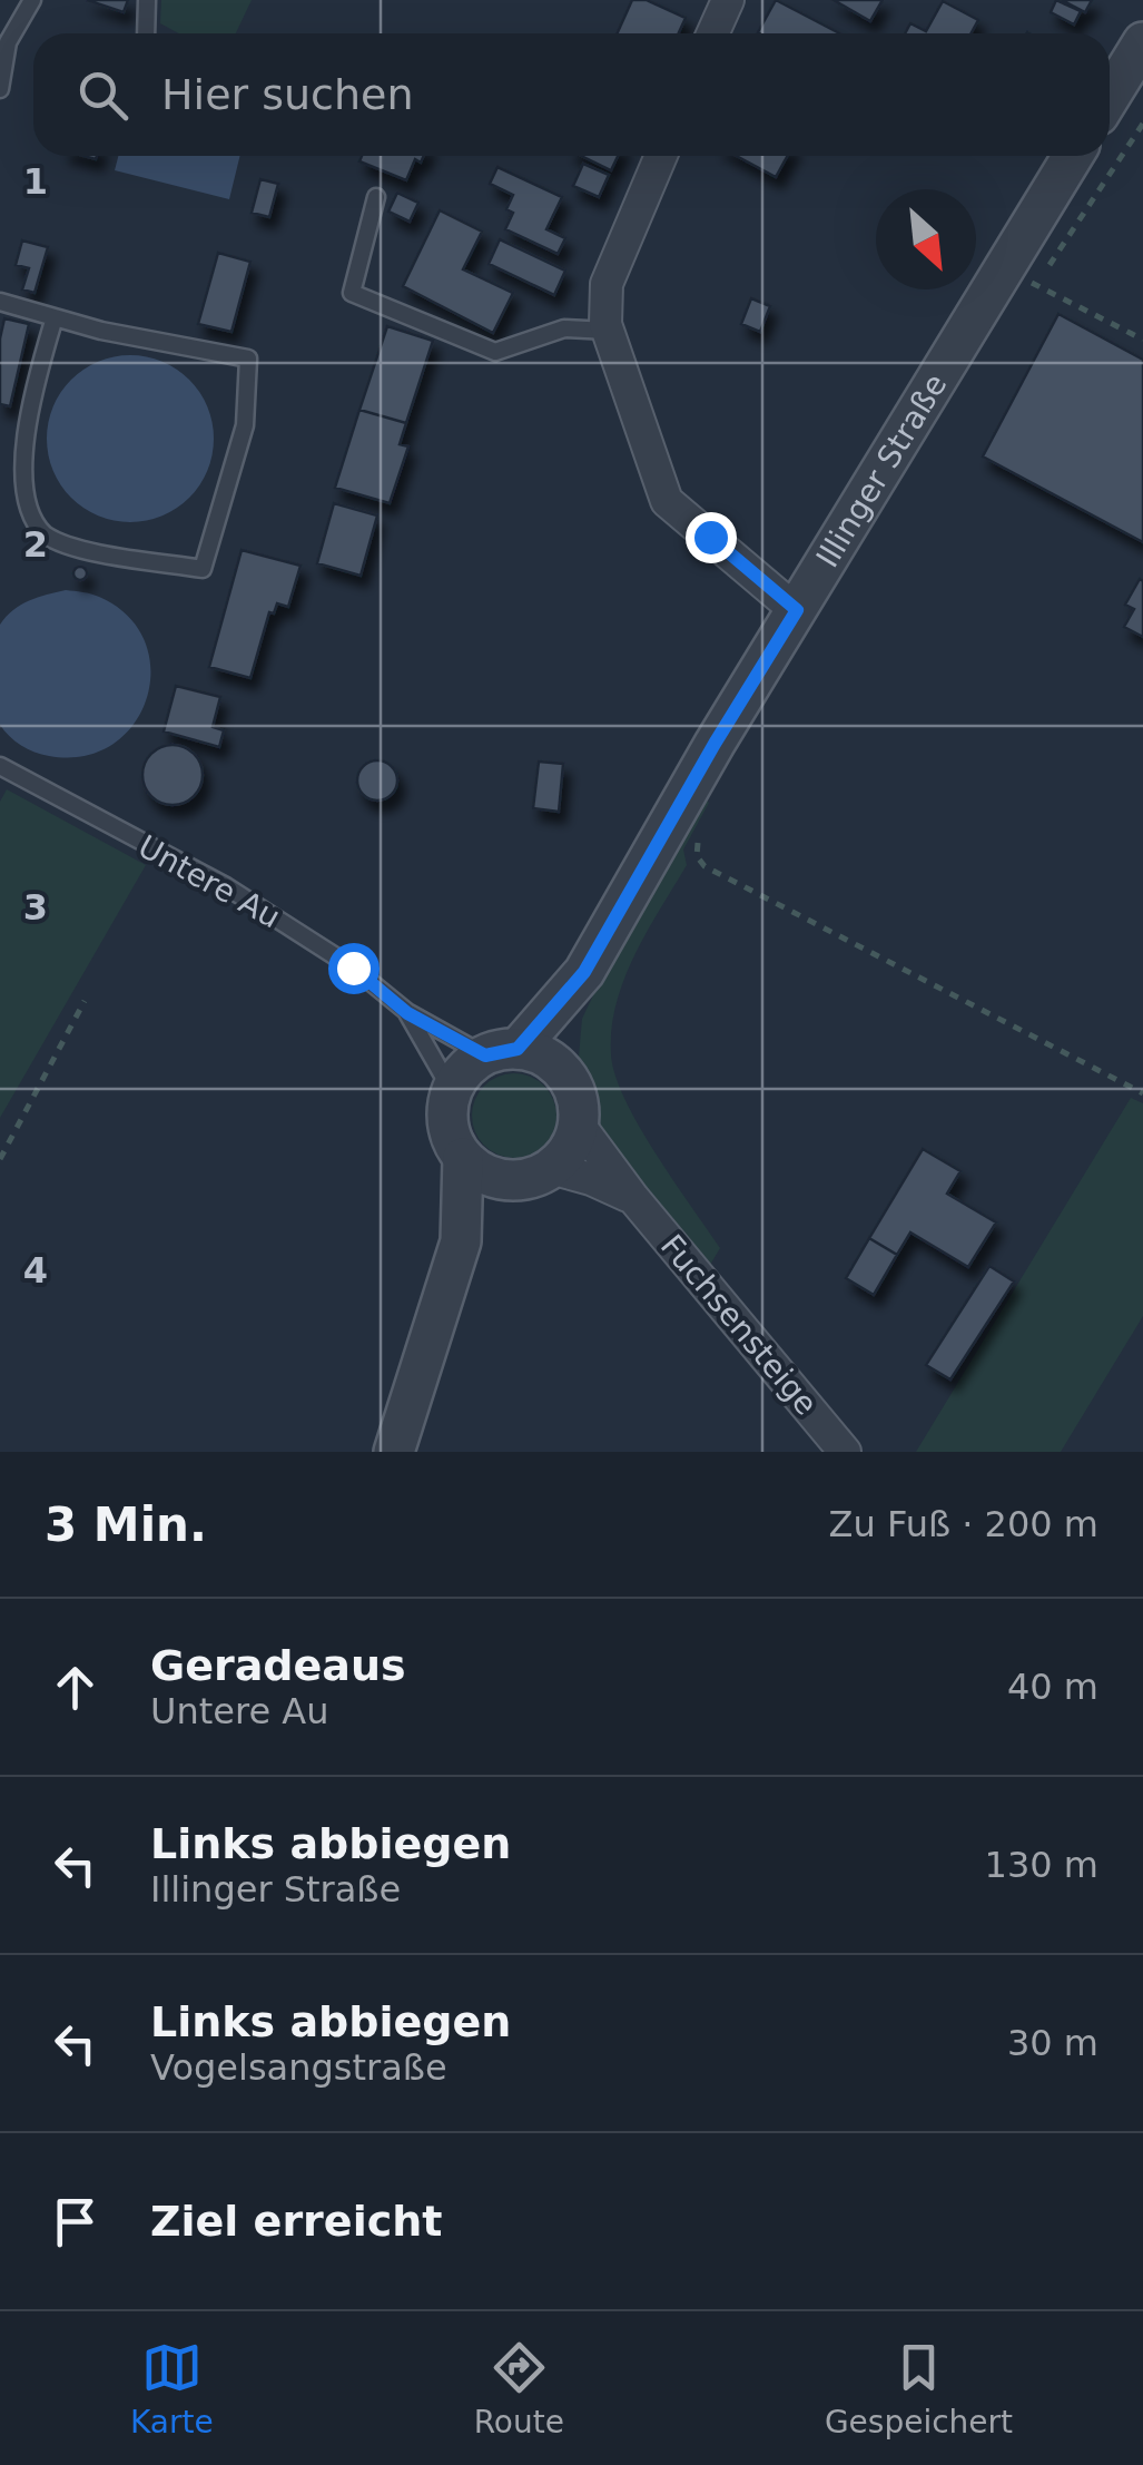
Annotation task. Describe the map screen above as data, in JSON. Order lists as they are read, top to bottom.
{
  "streets": {
    "street": ["Illinger Straße", "Fuchsensteige"],
    "lane": ["Untere Au"]
  },
  "crossings": [
    ["Illinger Straße", "Untere Au"],
    ["Illinger Straße", "Fuchsensteige"],
    ["Untere Au", "Fuchsensteige"]
  ],
  "north": "bottom right",
  "page": {
    "search": "Hier suchen",
    "heading": ["3 Min.", "Zu Fuß · 200 m"],
    "list": [
      ["Geradeaus", "Untere Au", "40 m"],
      ["Links abbiegen", "Illinger Straße", "130 m"],
      ["Links abbiegen", "Vogelsangstraße", "30 m"],
      "Ziel erreicht"
    ],
    "nav": ["Karte", "Route", "Gespeichert"]
  },
  "grid": {
    "rows": [
      "1",
      "2",
      "3",
      "4"
    ]
  }
}
